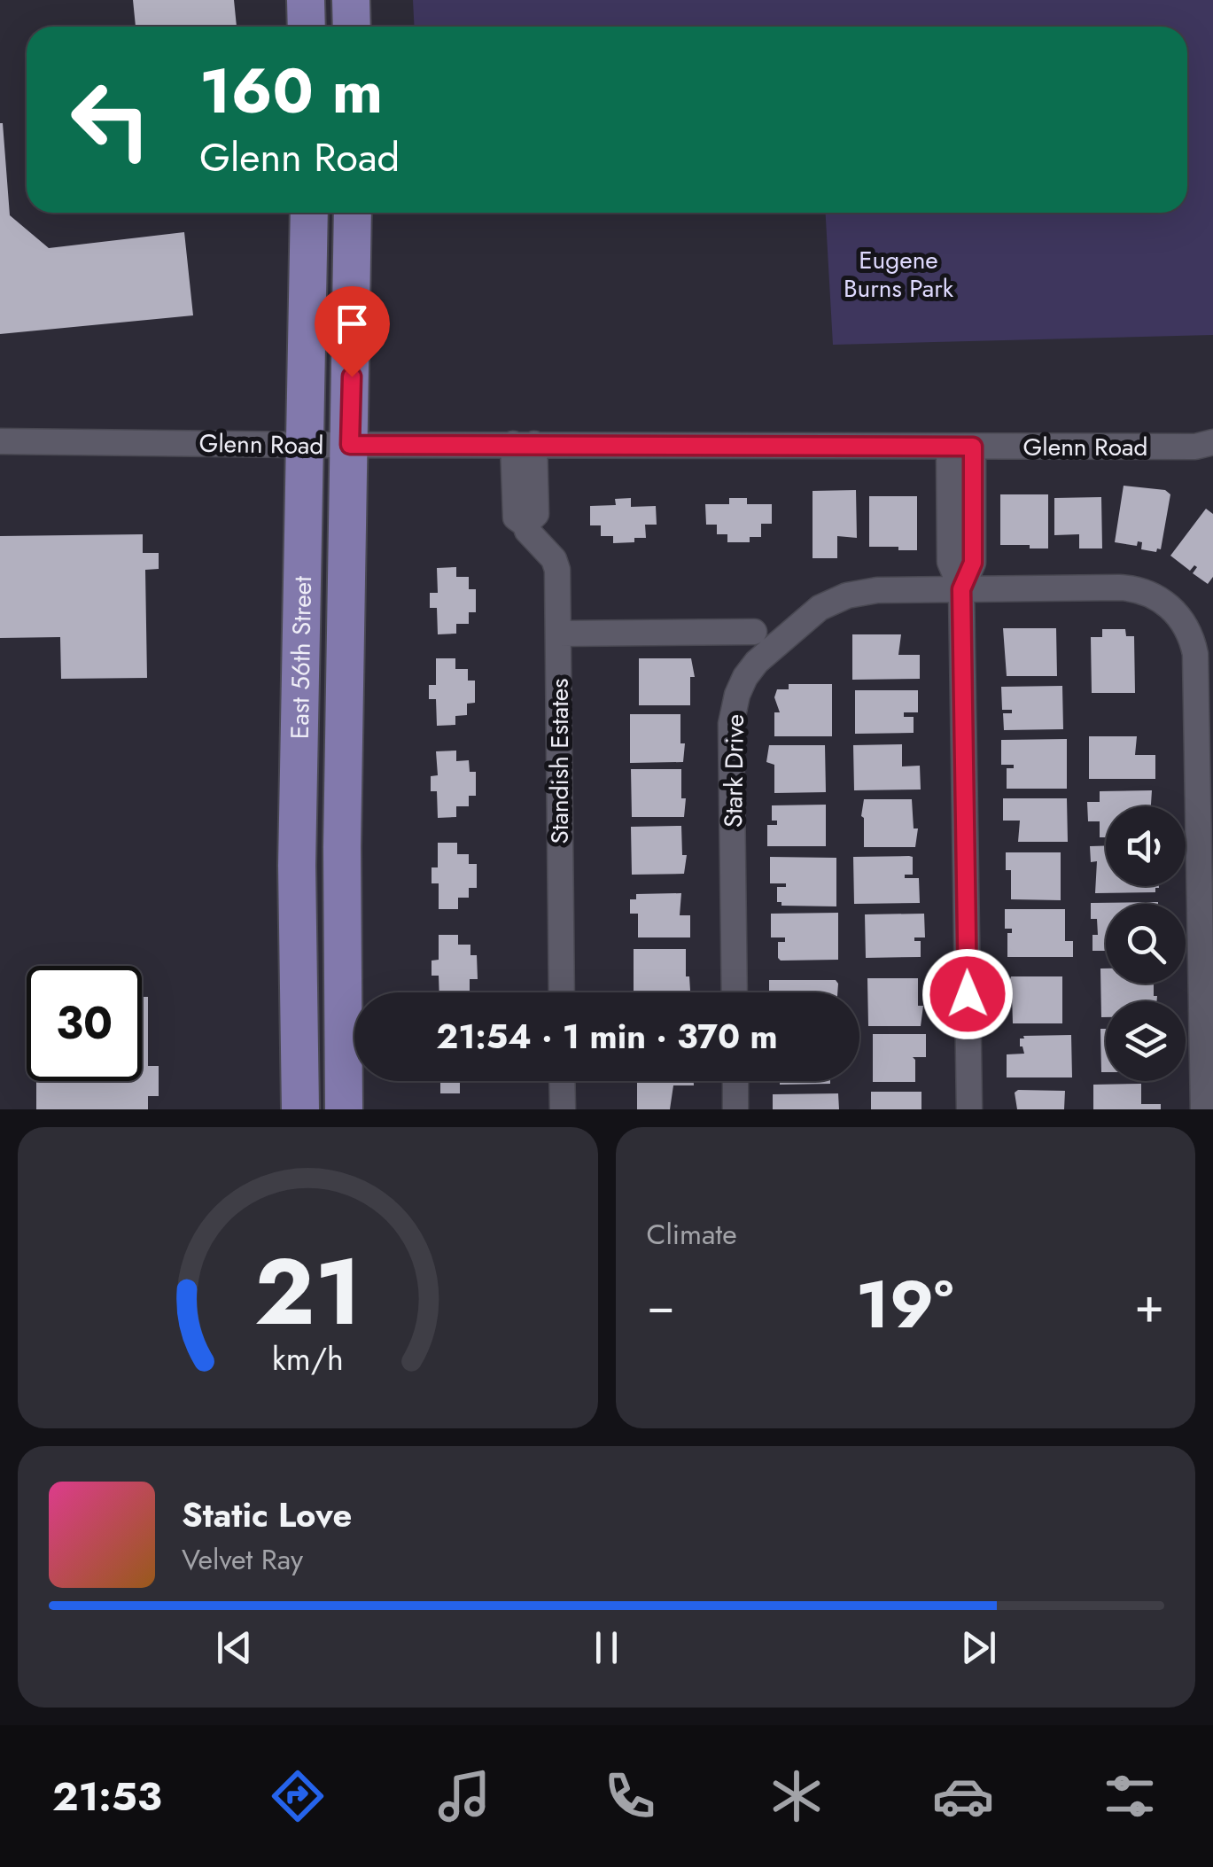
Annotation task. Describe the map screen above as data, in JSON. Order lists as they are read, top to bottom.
{
  "streets": {
    "main road": ["East 56th Street"],
    "street": ["Glenn Road", "Standish Estates", "Stark Drive"]
  },
  "crossings": [
    ["Glenn Road", "East 56th Street"],
    ["Glenn Road", "Standish Estates"]
  ],
  "parks": ["Eugene Burns Park"],
  "page": {
    "turn": ["160 m", "Glenn Road"],
    "limit": "30",
    "trip": "21:54 · 1 min · 370 m",
    "tile": "Climate",
    "heat": ["−", "19°", "+"],
    "song": ["Static Love", "Velvet Ray"],
    "tabs": "21:53",
    "gauge": ["21", "km/h"]
  }
}
